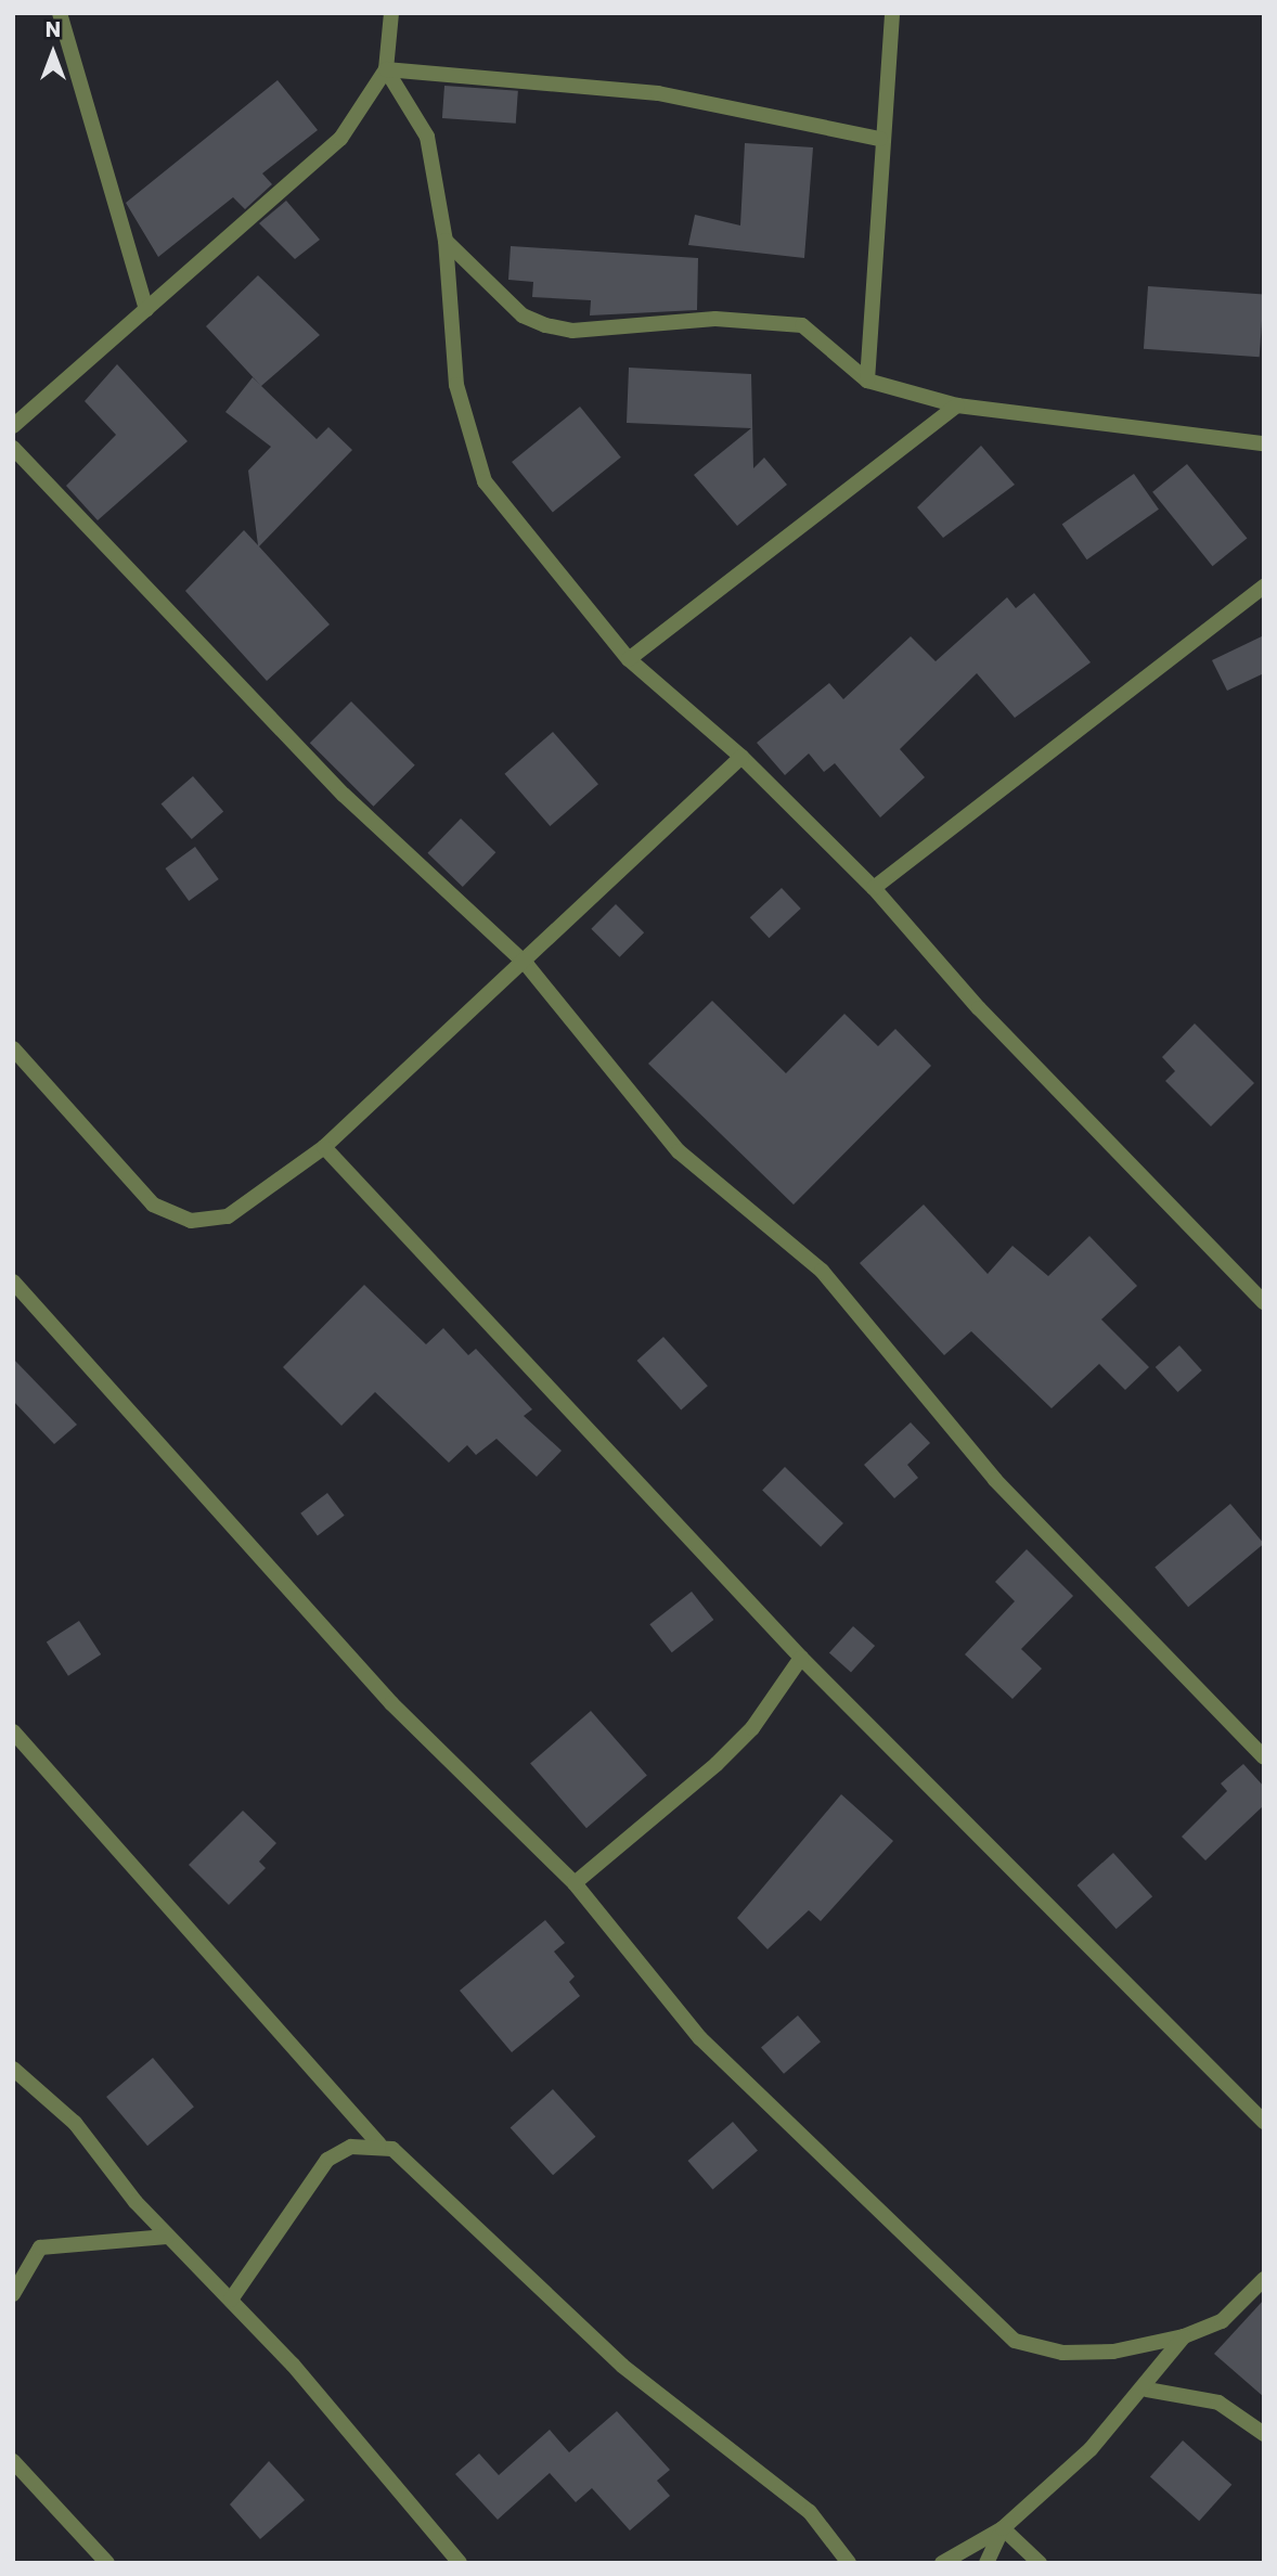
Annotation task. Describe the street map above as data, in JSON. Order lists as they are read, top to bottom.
{
  "north": "top"
}
